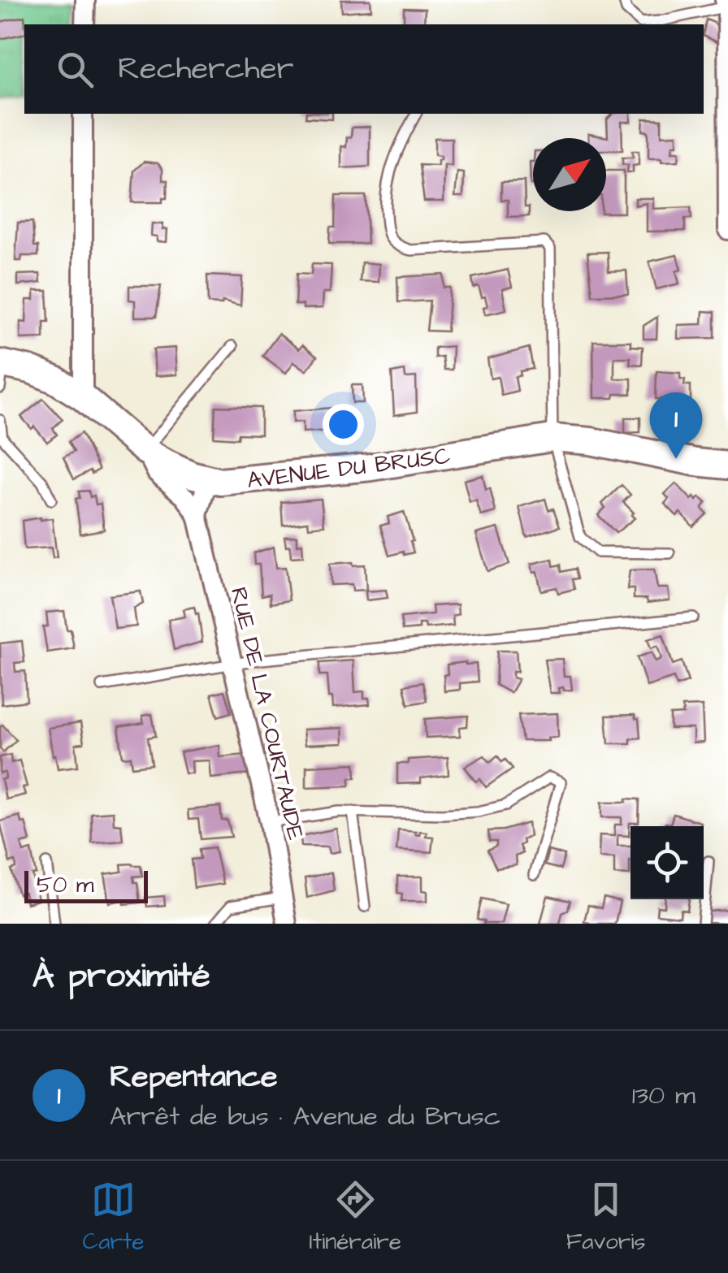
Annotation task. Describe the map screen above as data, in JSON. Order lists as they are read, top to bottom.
{
  "streets": {
    "street": ["AVENUE DU BRUSC", "RUE DE LA COURTAUDE"]
  },
  "crossings": [
    ["AVENUE DU BRUSC", "RUE DE LA COURTAUDE"]
  ],
  "scale_bar": "50 m",
  "north": "top right",
  "page": {
    "search": "Rechercher",
    "pins": "1",
    "scale": "50 m",
    "heading": "À proximité",
    "list": [
      {
        "mark": "1",
        "name": "Repentance",
        "note": "Arrêt de bus · Avenue du Brusc",
        "value": "130 m"
      }
    ],
    "nav": ["Carte", "Itinéraire", "Favoris"]
  }
}
